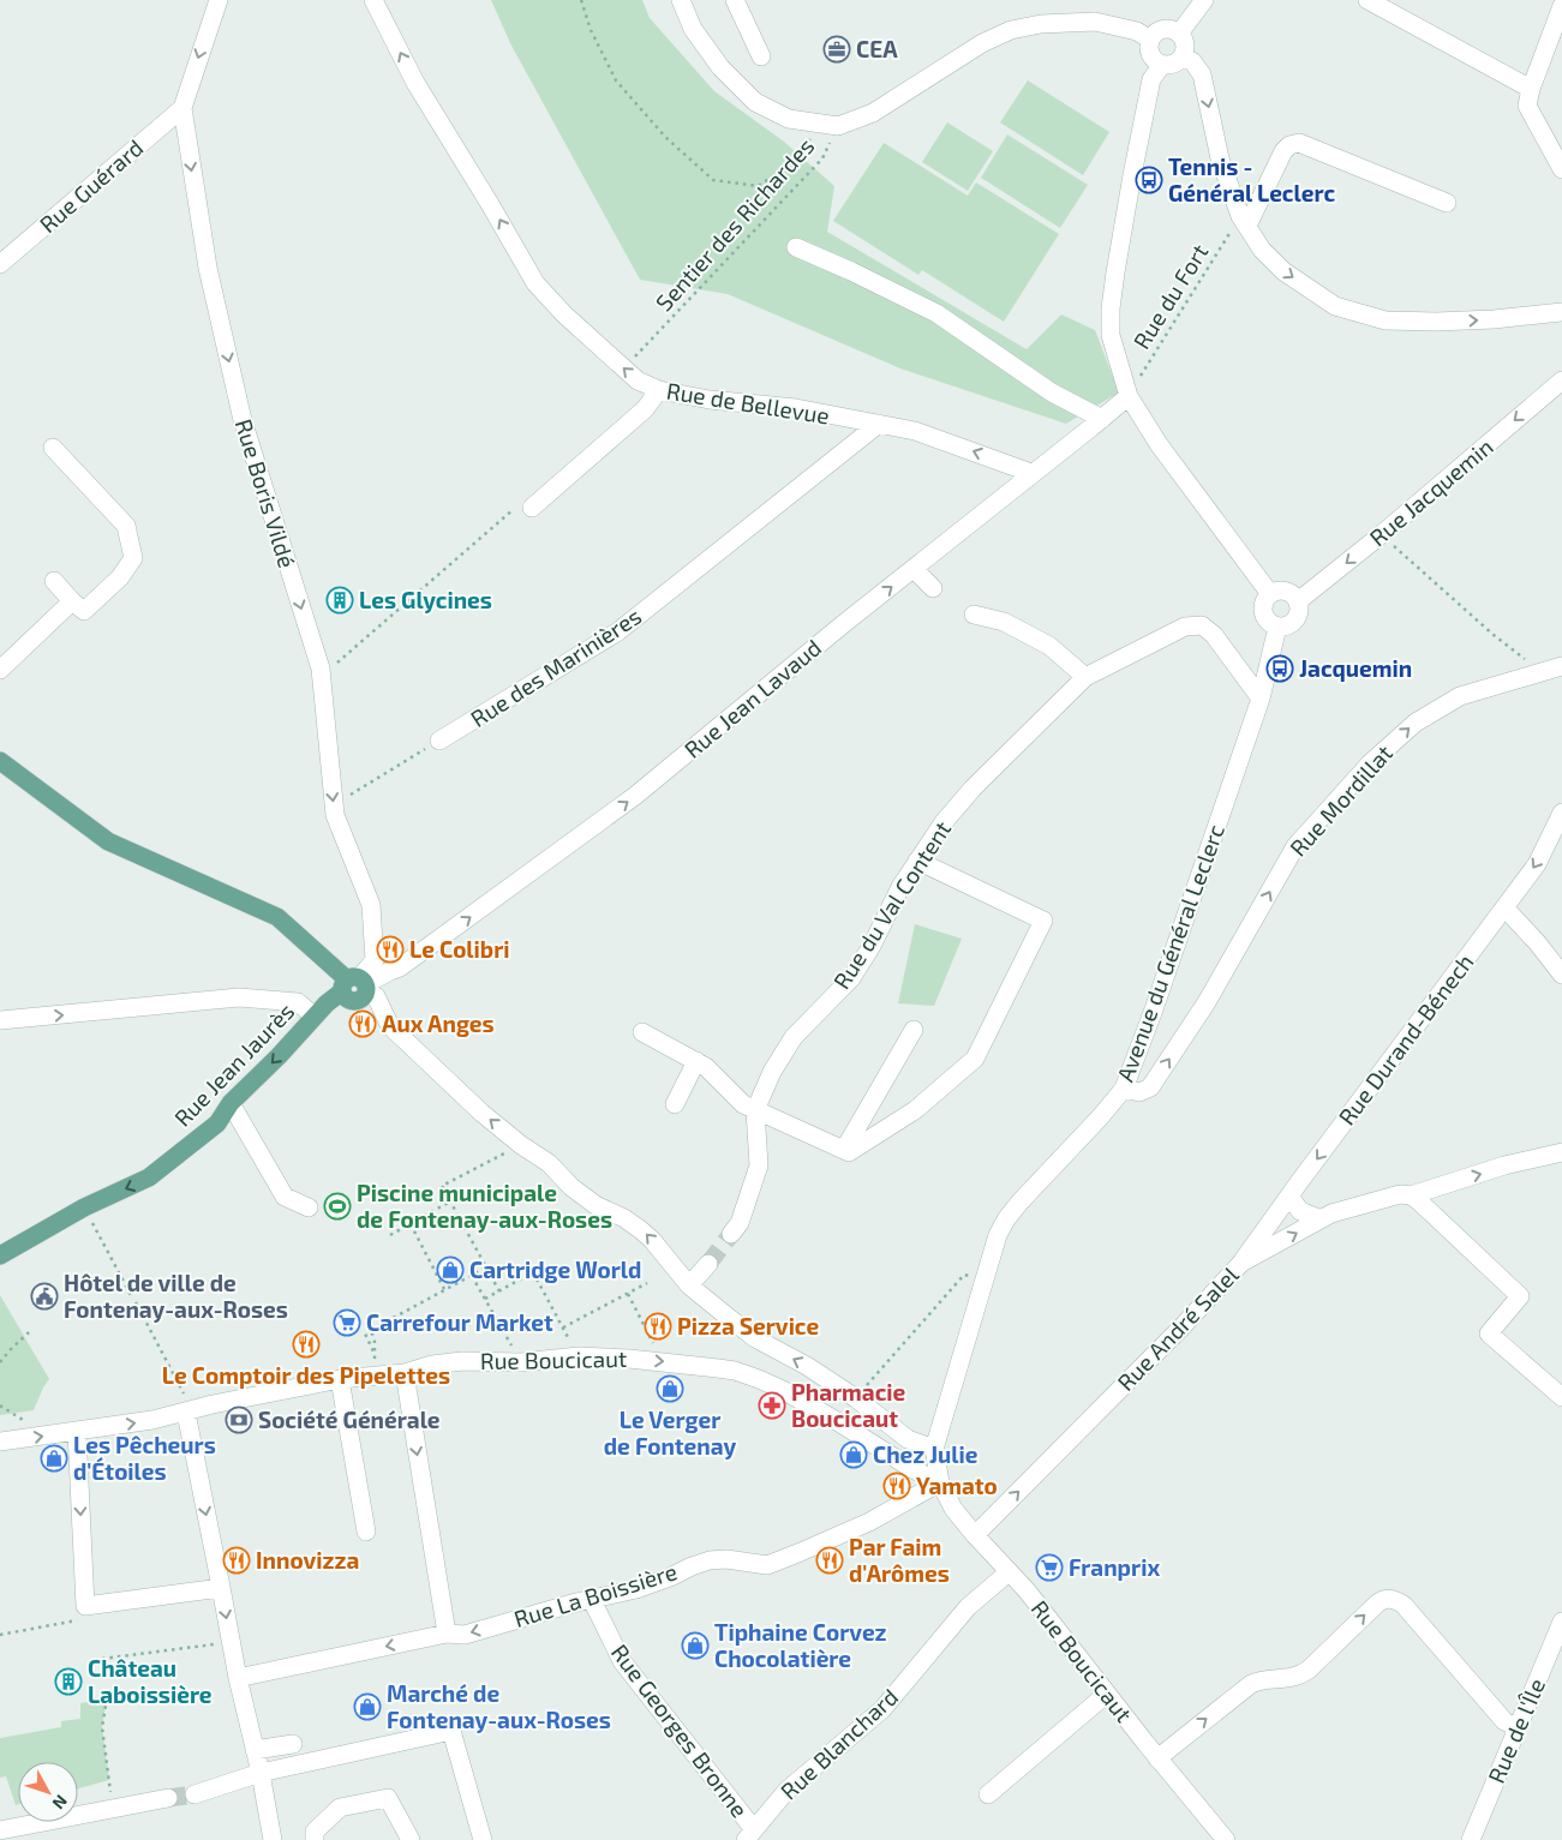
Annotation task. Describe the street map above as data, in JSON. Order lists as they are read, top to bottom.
{
  "streets": {
    "main road": ["Rue Jean Jaurès"],
    "street": [
      "Rue Guérard",
      "Rue de Bellevue",
      "Rue Jacquemin",
      "Rue Boris Vildé",
      "Rue des Marinières",
      "Rue Jean Lavaud",
      "Rue Mordillat",
      "Rue du Val Content",
      "Avenue du Général Leclerc",
      "Rue Durand-Bénech",
      "Rue André Salel",
      "Rue Boucicaut",
      "Rue La Boissière",
      "Rue Georges Bronne",
      "Rue de l'Île",
      "Rue Blanchard"
    ],
    "path": ["Sentier des Richardes", "Rue du Fort"]
  },
  "crossings": [
    ["Rue Guérard", "Rue Boris Vildé"],
    ["Rue du Fort", "Rue Jean Lavaud"],
    ["Rue de Bellevue", "Rue des Marinières"],
    ["Rue de Bellevue", "Rue Jean Lavaud"],
    ["Rue Jacquemin", "Avenue du Général Leclerc"],
    ["Rue Boris Vildé", "Rue Jean Lavaud"],
    ["Rue Jean Lavaud", "Rue Jean Jaurès"],
    ["Rue Mordillat", "Avenue du Général Leclerc"],
    ["Rue du Val Content", "Avenue du Général Leclerc"],
    ["Avenue du Général Leclerc", "Rue Boucicaut"],
    ["Rue Durand-Bénech", "Rue André Salel"],
    ["Rue André Salel", "Rue Boucicaut"],
    ["Rue Boucicaut", "Rue La Boissière"],
    ["Rue Boucicaut", "Rue Blanchard"],
    ["Rue La Boissière", "Rue Georges Bronne"],
    ["Rue Georges Bronne", "Rue Blanchard"]
  ],
  "one_way": [
    "Rue Jacquemin",
    "Rue Boris Vildé",
    "Rue Jean Lavaud",
    "Rue Mordillat",
    "Rue Durand-Bénech",
    "Rue Jean Jaurès",
    "Rue André Salel",
    "Rue La Boissière"
  ],
  "places": {
    "office": ["CEA"],
    "bus stop": ["Tennis - Général Leclerc", "Jacquemin"],
    "building": ["Les Glycines", "Château Laboissière"],
    "restaurant": [
      "Le Colibri",
      "Aux Anges",
      "Pizza Service",
      "Le Comptoir des Pipelettes",
      "Yamato",
      "Innovizza",
      "Par Faim d'Arômes"
    ],
    "sports": ["Piscine municipale de Fontenay-aux-Roses"],
    "shop": [
      "Cartridge World",
      "Le Verger de Fontenay",
      "Chez Julie",
      "Les Pêcheurs d'Étoiles",
      "Tiphaine Corvez Chocolatière",
      "Marché de Fontenay-aux-Roses"
    ],
    "public building": ["Hôtel de ville de Fontenay-aux-Roses"],
    "supermarket": ["Carrefour Market", "Franprix"],
    "pharmacy": ["Pharmacie Boucicaut"],
    "bank": ["Société Générale"]
  },
  "north": "bottom right"
}
